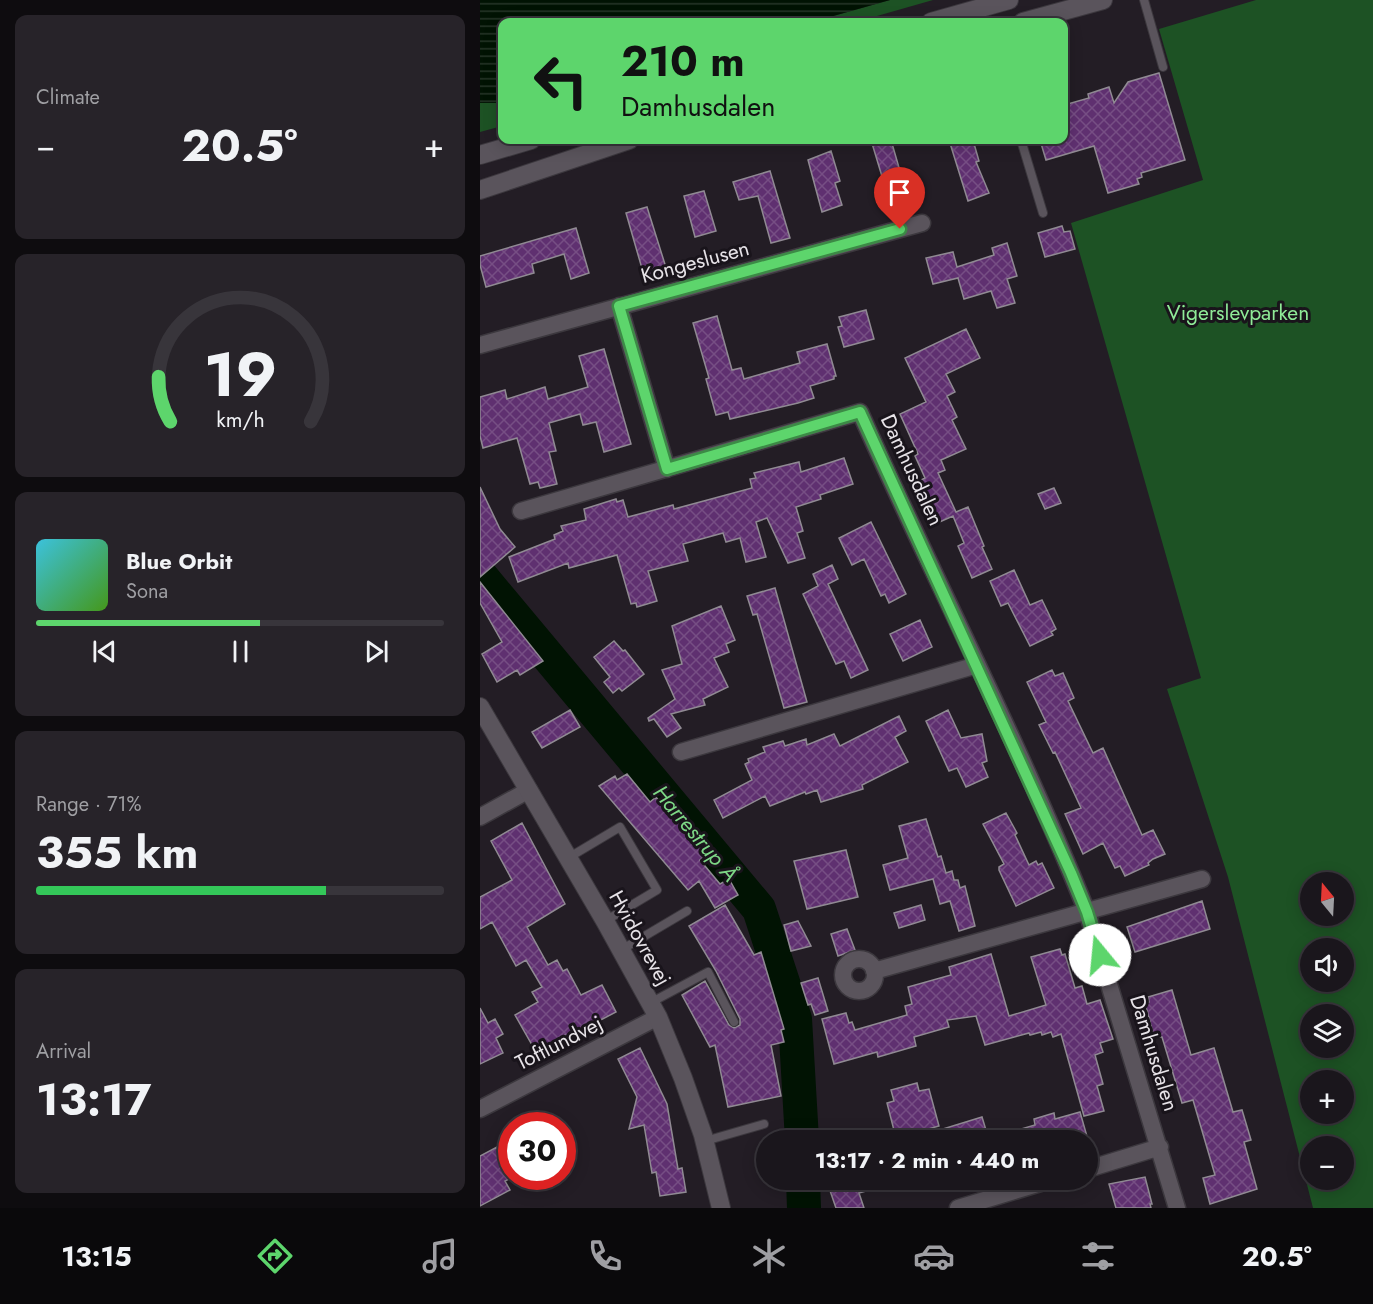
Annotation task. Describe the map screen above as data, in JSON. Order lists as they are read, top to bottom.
{
  "streets": {
    "street": [
      "Kongeslusen",
      "Damhusdalen",
      "Hvidovrevej",
      "Toftlundvej"
    ]
  },
  "crossings": [
    ["Hvidovrevej", "Toftlundvej"]
  ],
  "water": ["Harrestrup Å"],
  "parks": ["Vigerslevparken"],
  "north": "top",
  "page": {
    "tile": [
      "Climate",
      ["Range · 71%", "355 km"],
      ["Arrival", "13:17"]
    ],
    "turn": ["210 m", "Damhusdalen"],
    "heat": ["−", "20.5°", "+"],
    "song": ["Blue Orbit", "Sona"],
    "map_buttons": ["+", "−"],
    "limit": "30",
    "trip": "13:17 · 2 min · 440 m",
    "tabs": ["13:15", "20.5°"],
    "gauge": ["19", "km/h"]
  }
}
